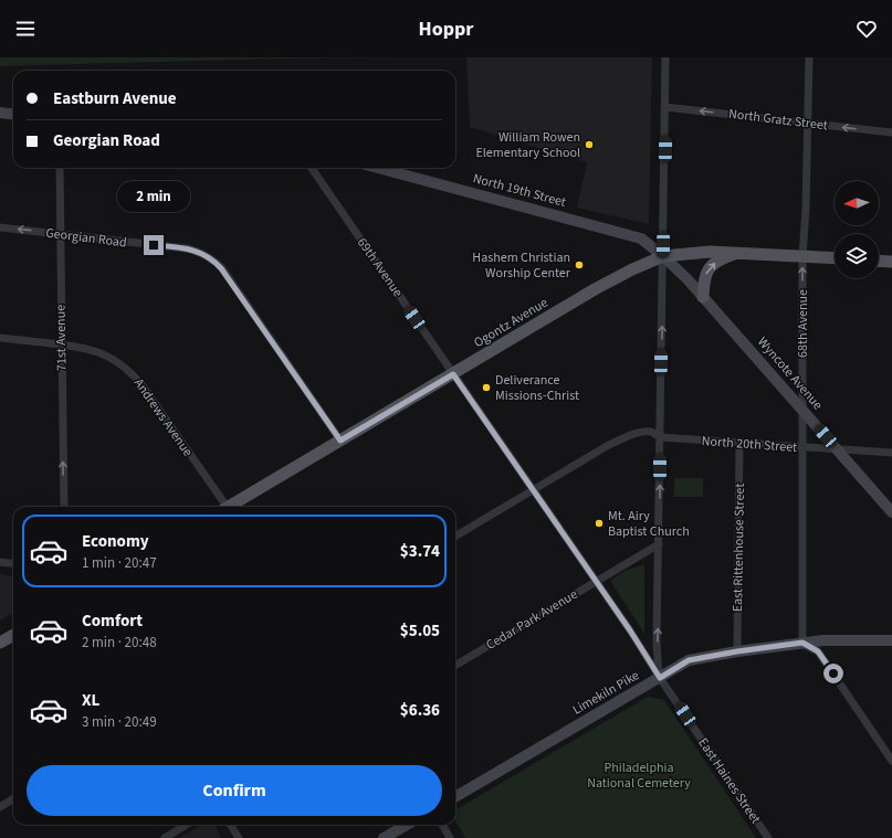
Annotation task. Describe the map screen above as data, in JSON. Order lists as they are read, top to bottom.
{
  "streets": {
    "main road": ["Ogontz Avenue"],
    "street": [
      "North Gratz Street",
      "North 19th Street",
      "Georgian Road",
      "69th Avenue",
      "68th Avenue",
      "71st Avenue",
      "Wyncote Avenue",
      "Andrews Avenue",
      "North 20th Street",
      "East Rittenhouse Street",
      "Cedar Park Avenue",
      "Limekiln Pike",
      "East Haines Street"
    ]
  },
  "crossings": [
    ["North Gratz Street", "68th Avenue"],
    ["North Gratz Street", "East Haines Street"],
    ["North 19th Street", "Ogontz Avenue"],
    ["North 19th Street", "Wyncote Avenue"],
    ["North 19th Street", "East Haines Street"],
    ["Georgian Road", "Ogontz Avenue"],
    ["Georgian Road", "71st Avenue"],
    ["69th Avenue", "Ogontz Avenue"],
    ["69th Avenue", "North 20th Street"],
    ["69th Avenue", "Cedar Park Avenue"],
    ["69th Avenue", "Limekiln Pike"],
    ["69th Avenue", "East Haines Street"],
    ["Ogontz Avenue", "68th Avenue"],
    ["Ogontz Avenue", "Wyncote Avenue"],
    ["Ogontz Avenue", "East Haines Street"],
    ["68th Avenue", "Wyncote Avenue"],
    ["68th Avenue", "North 20th Street"],
    ["68th Avenue", "Limekiln Pike"],
    ["71st Avenue", "Andrews Avenue"],
    ["Wyncote Avenue", "North 20th Street"],
    ["Wyncote Avenue", "East Haines Street"],
    ["North 20th Street", "East Rittenhouse Street"],
    ["North 20th Street", "East Haines Street"],
    ["East Rittenhouse Street", "Limekiln Pike"],
    ["Cedar Park Avenue", "East Haines Street"],
    ["Limekiln Pike", "East Haines Street"]
  ],
  "one_way": ["North Gratz Street", "71st Avenue", "East Haines Street"],
  "parks": ["Philadelphia National Cemetery"],
  "places": [
    "William Rowen Elementary School",
    "Hashem Christian Worship Center",
    "Deliverance Missions-Christ",
    "Mt. Airy Baptist Church"
  ],
  "north": "left",
  "page": {
    "header": "Hoppr",
    "banner": ["Eastburn Avenue", "Georgian Road"],
    "bubble": "2 min",
    "list": [
      {
        "name": "Economy",
        "note": "1 min · 20:47",
        "value": "$3.74"
      },
      {
        "name": "Comfort",
        "note": "2 min · 20:48",
        "value": "$5.05"
      },
      {
        "name": "XL",
        "note": "3 min · 20:49",
        "value": "$6.36"
      }
    ],
    "buttons": "Confirm"
  }
}
